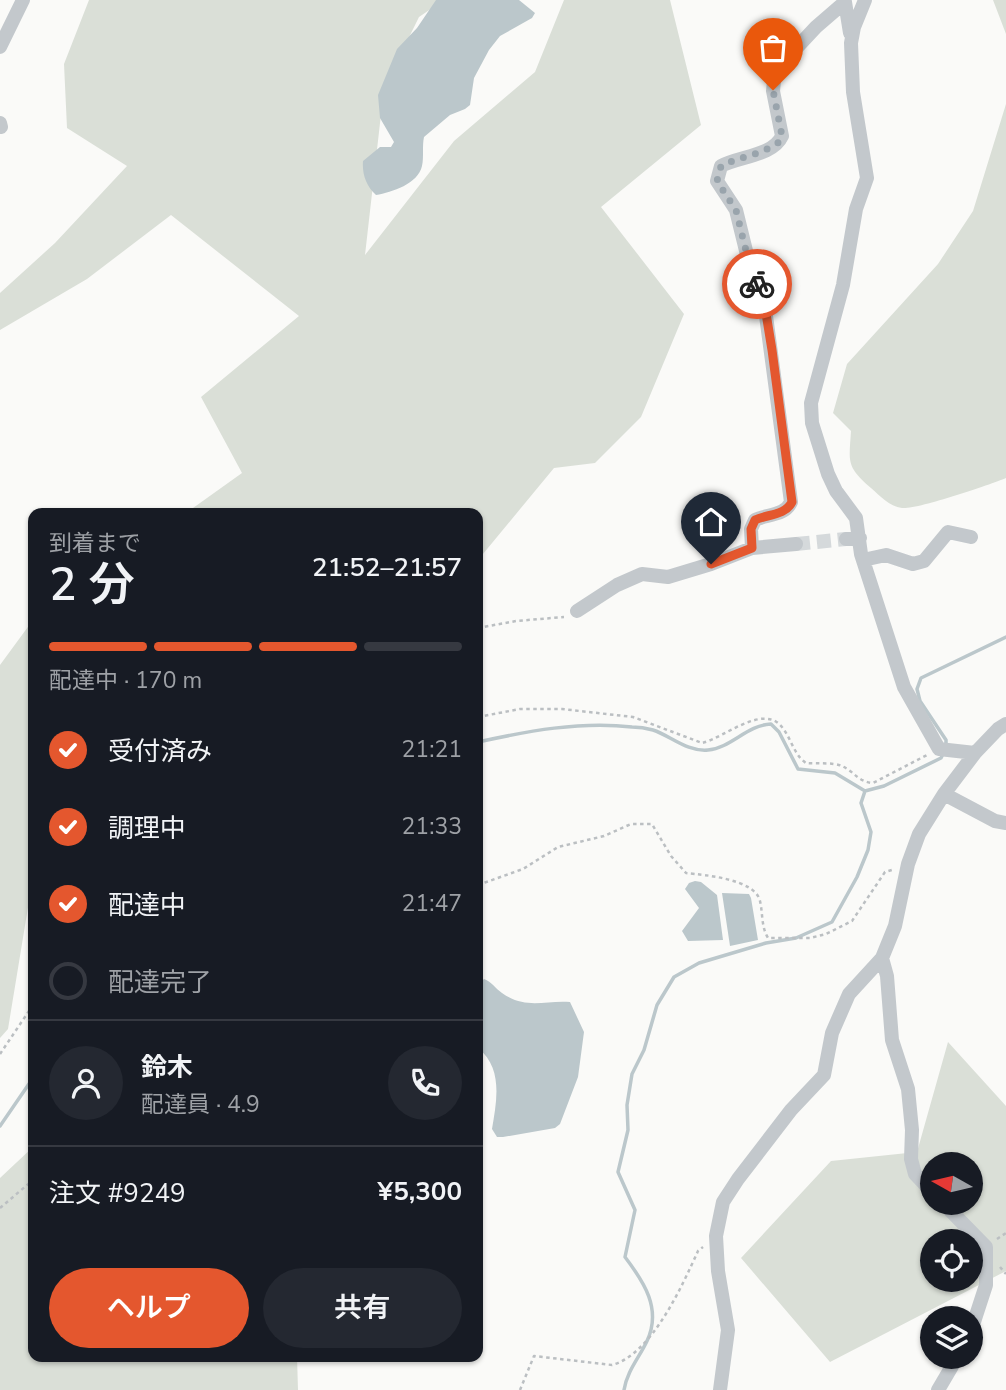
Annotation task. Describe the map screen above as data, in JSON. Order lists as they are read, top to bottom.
{
  "north": "left",
  "page": {
    "heading": ["2 分", "到着まで", "21:52–21:57"],
    "panel": [
      "鈴木",
      "配達員 · 4.9",
      "注文 #9249",
      "¥5,300"
    ],
    "bar": "配達中 · 170 m",
    "list": [
      ["受付済み", "21:21"],
      ["調理中", "21:33"],
      ["配達中", "21:47"],
      "配達完了"
    ],
    "buttons": ["ヘルプ", "共有"]
  }
}
